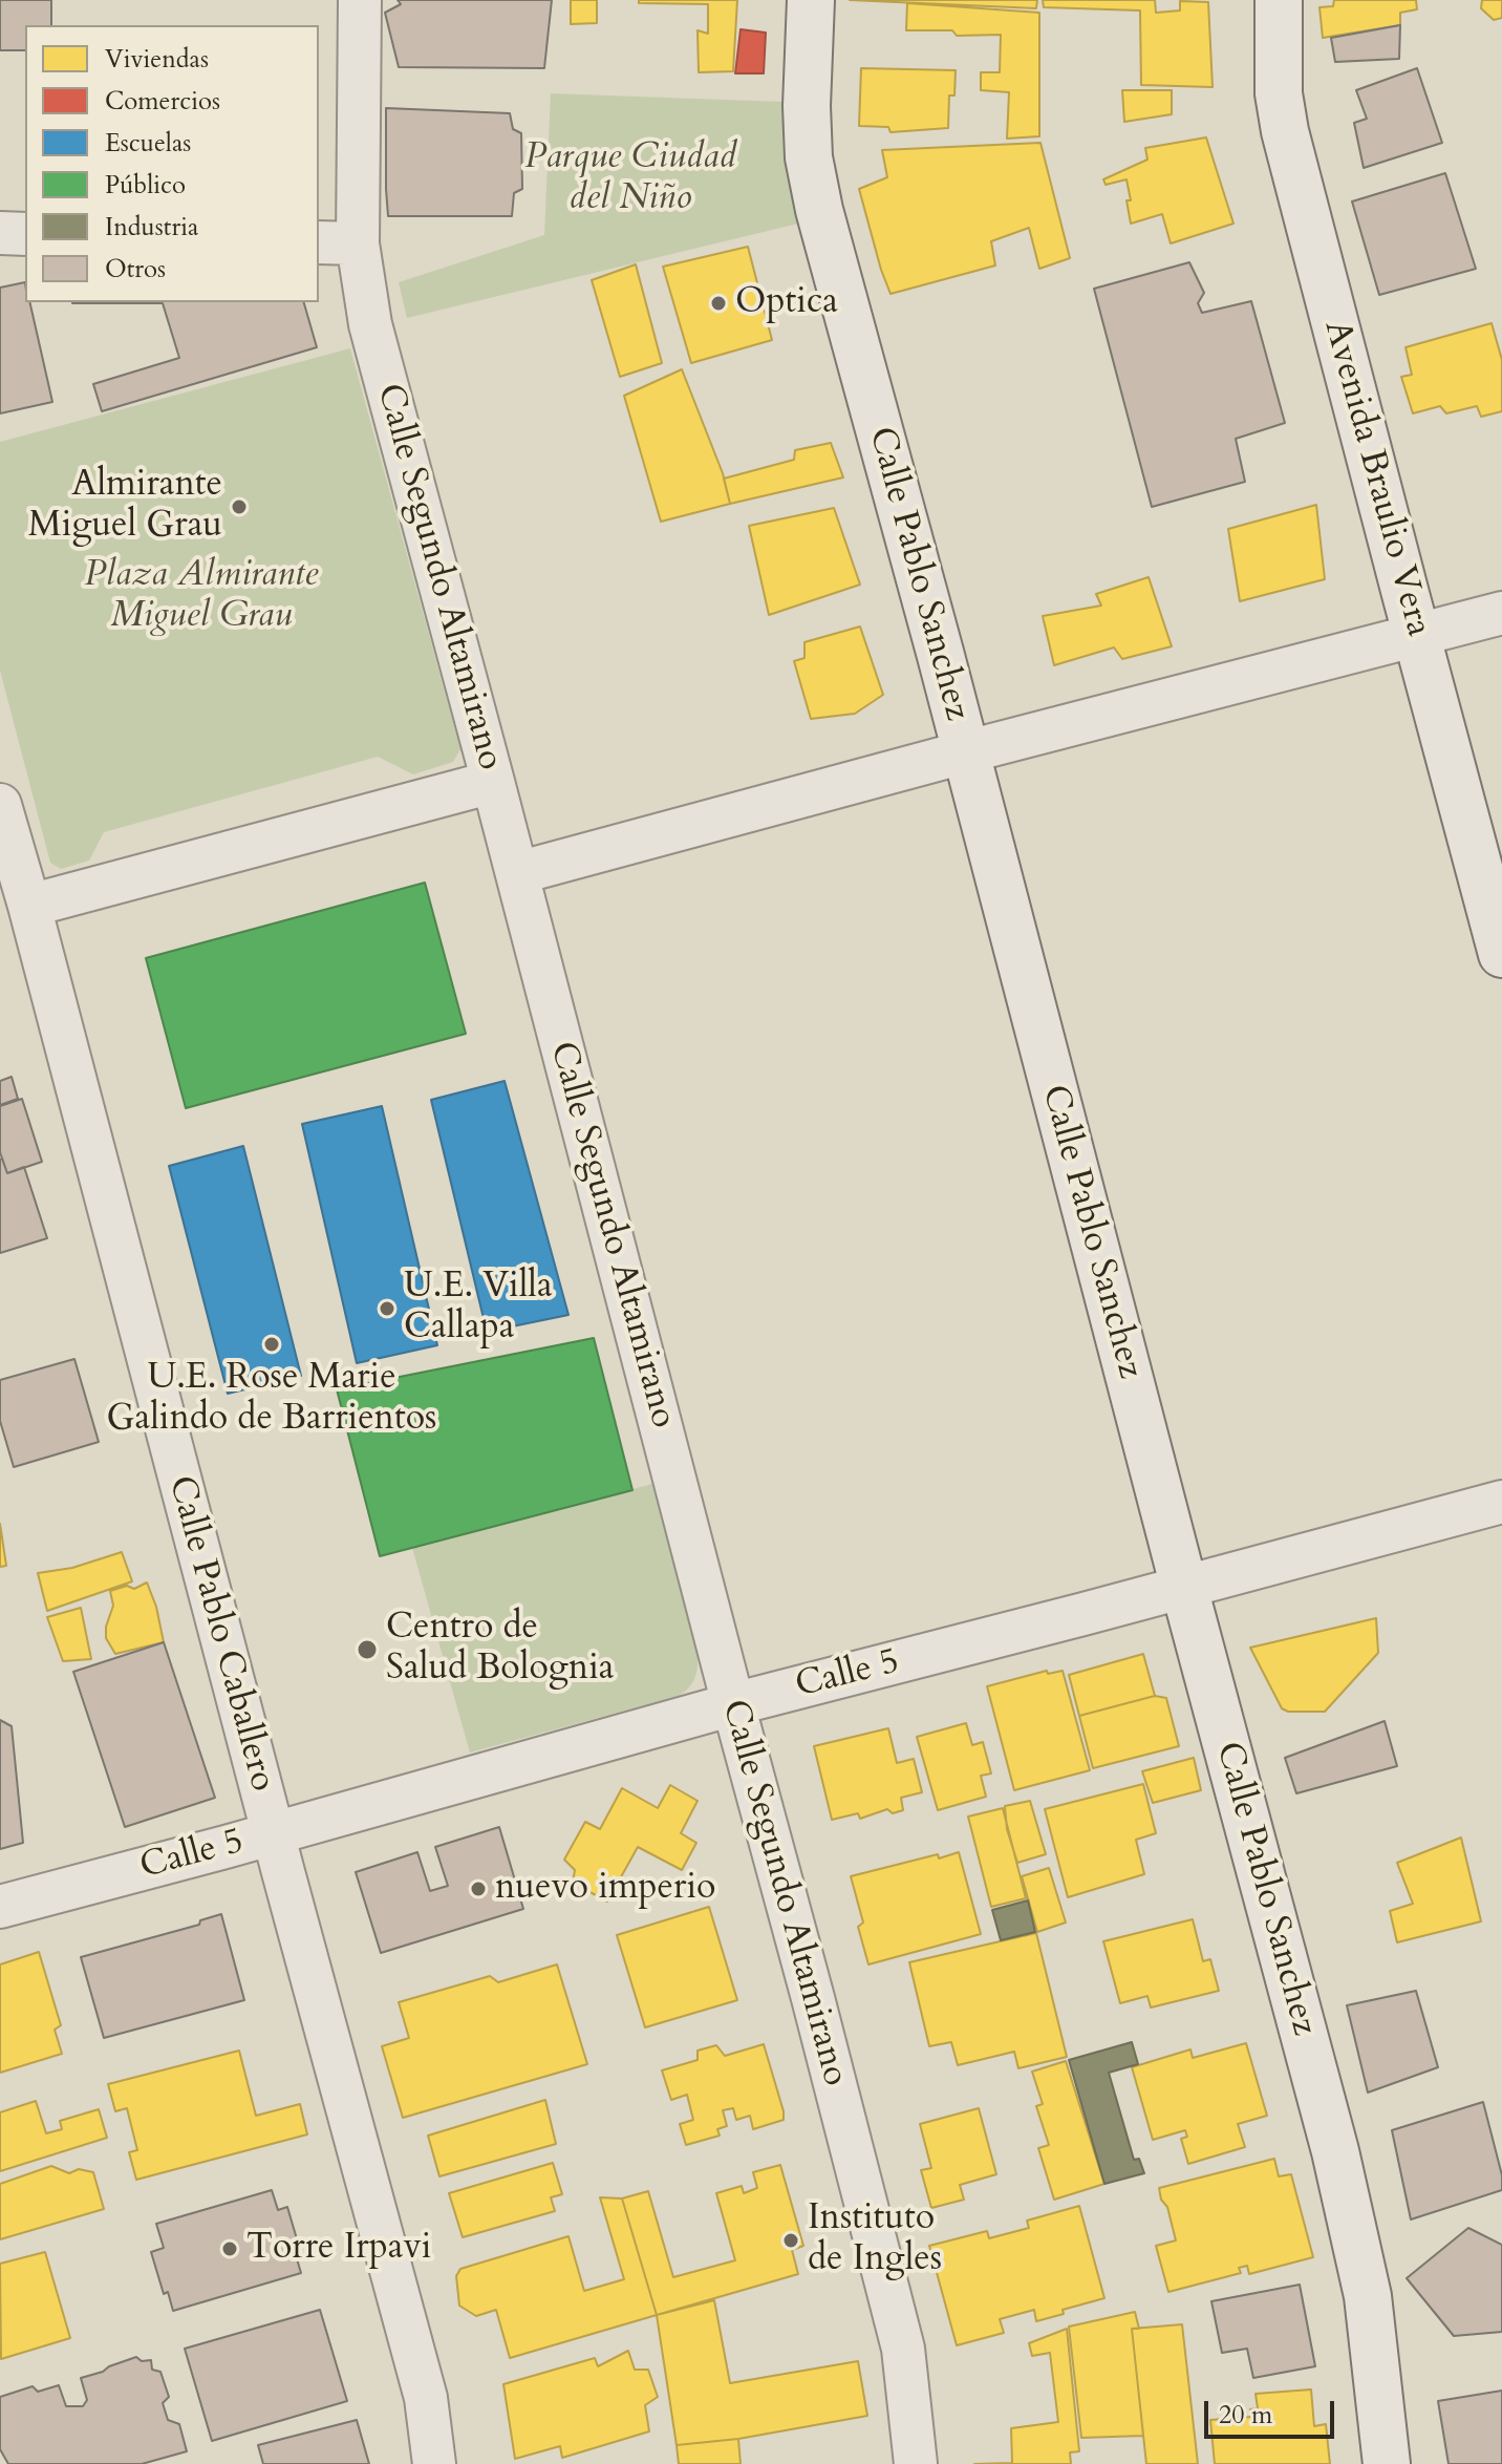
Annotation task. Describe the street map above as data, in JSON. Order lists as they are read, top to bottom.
{
  "streets": {
    "main road": ["Avenida Braulio Vera", "Calle Pablo Sanchez"],
    "street": ["Calle Segundo Altamirano", "Calle Pablo Caballero", "Calle 5"]
  },
  "crossings": [
    ["Calle Pablo Sanchez", "Calle 5"],
    ["Calle Segundo Altamirano", "Calle 5"],
    ["Calle Pablo Caballero", "Calle 5"]
  ],
  "parks": ["Parque Ciudad del Niño", "Plaza Almirante Miguel Grau"],
  "places": [
    "Optica",
    "Almirante Miguel Grau",
    "U.E. Villa Callapa",
    "U.E. Rose Marie Galindo de Barrientos",
    "Centro de Salud Bolognia",
    "nuevo imperio",
    "Instituto de Ingles",
    "Torre Irpavi"
  ],
  "legend": [
    "Viviendas",
    "Comercios",
    "Escuelas",
    "Público",
    "Industria",
    "Otros"
  ],
  "scale_bar": "20 m"
}
